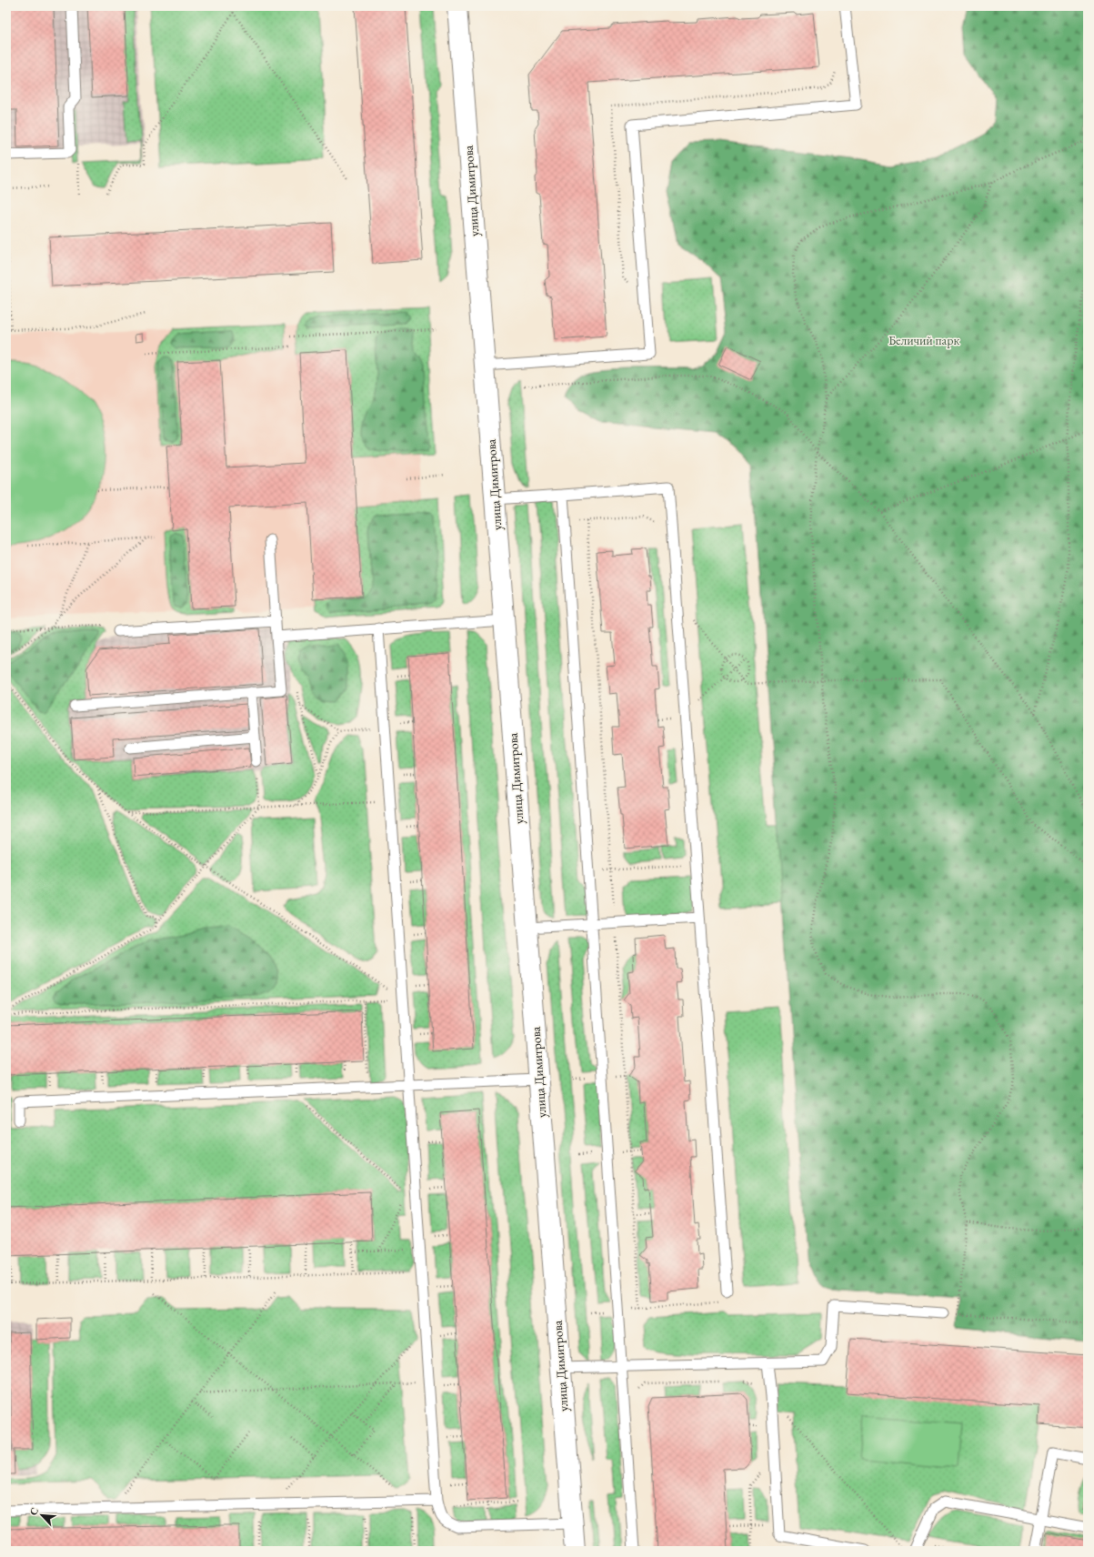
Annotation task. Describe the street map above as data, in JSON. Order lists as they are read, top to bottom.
{
  "streets": {
    "street": ["улица Димитрова"]
  },
  "parks": ["Беличий парк"],
  "north": "top left"
}
